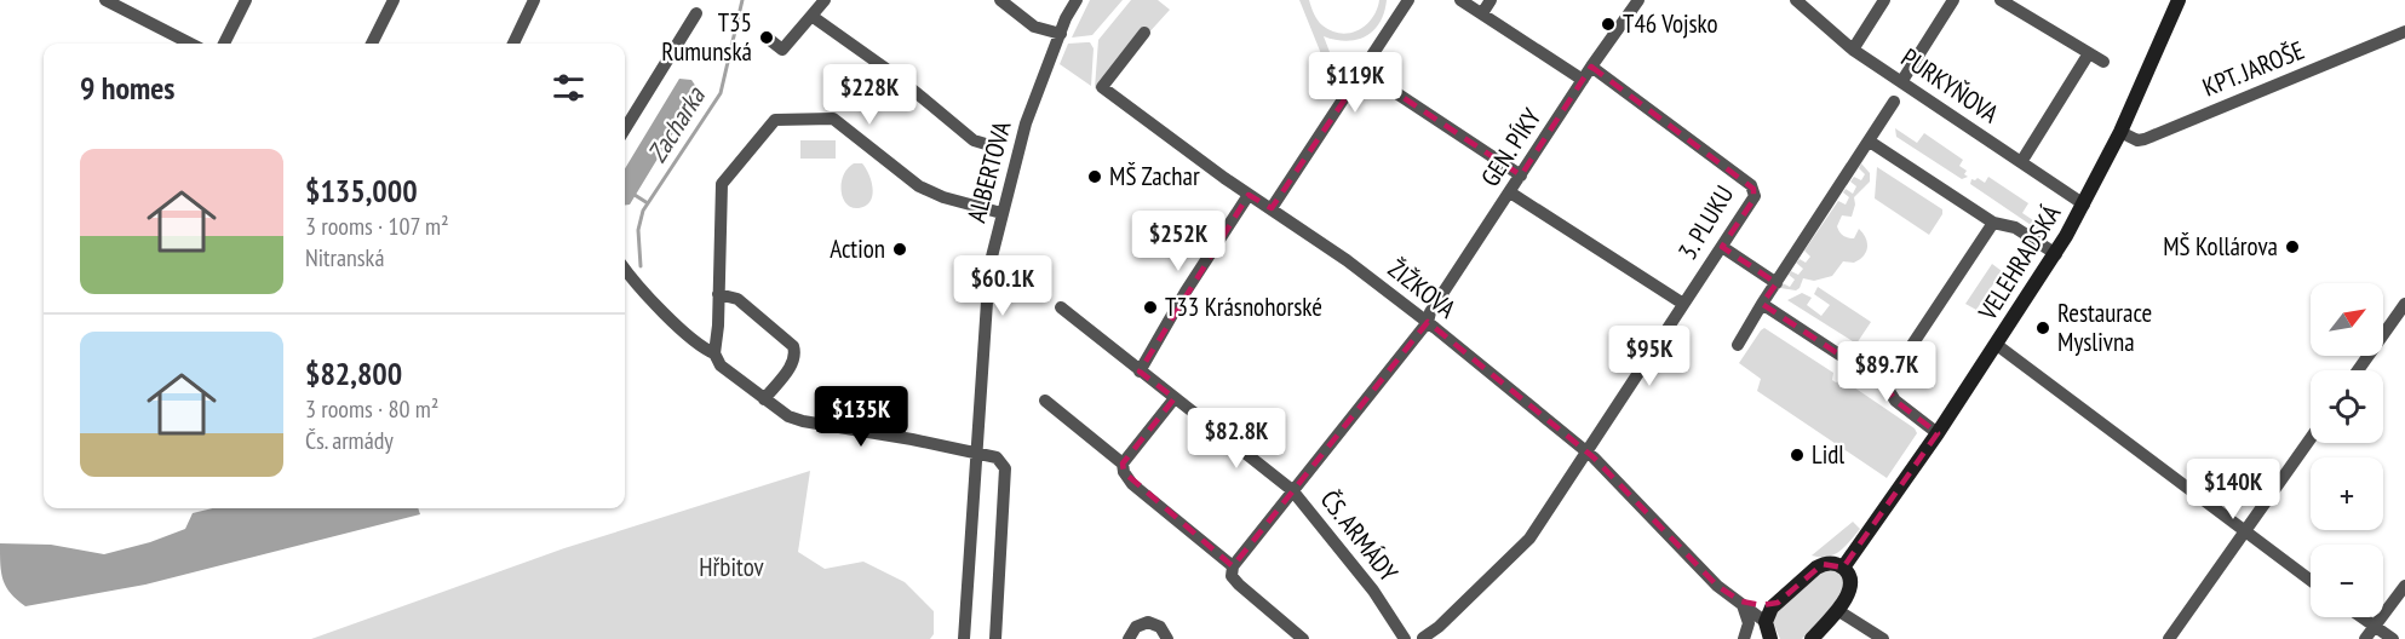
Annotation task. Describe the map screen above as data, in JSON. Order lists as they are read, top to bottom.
{
  "streets": {
    "main road": ["VELEHRADSKÁ"],
    "street": [
      "KPT. JAROŠE",
      "PURKYŇOVA",
      "GEN. PÍKY",
      "ALBERTOVA",
      "3. PLUKU",
      "ŽIŽKOVA",
      "ČS. ARMÁDY"
    ]
  },
  "crossings": [
    ["KPT. JAROŠE", "VELEHRADSKÁ"],
    ["PURKYŇOVA", "VELEHRADSKÁ"],
    ["GEN. PÍKY", "3. PLUKU"],
    ["GEN. PÍKY", "ŽIŽKOVA"],
    ["GEN. PÍKY", "ČS. ARMÁDY"],
    ["3. PLUKU", "ŽIŽKOVA"]
  ],
  "water": ["Zacharka"],
  "parks": ["Hřbitov"],
  "places": [
    "T46 Vojsko",
    "T35 Rumunská",
    "MŠ Zachar",
    "MŠ Kollárova",
    "Action",
    "T33 Krásnohorské",
    "Restaurace Myslivna",
    "Lidl"
  ],
  "north": "top right",
  "page": {
    "heading": "9 homes",
    "price": [
      "$119K",
      "$228K",
      "$252K",
      "$60.1K",
      "$95K",
      "$89.7K",
      "$135K",
      "$82.8K",
      "$140K"
    ],
    "list": [
      {
        "name": "$135,000",
        "note": "3 rooms · 107 m² · Nitranská"
      },
      {
        "name": "$82,800",
        "note": "3 rooms · 80 m² · Čs. armády"
      }
    ],
    "map_buttons": ["+", "−"]
  }
}
